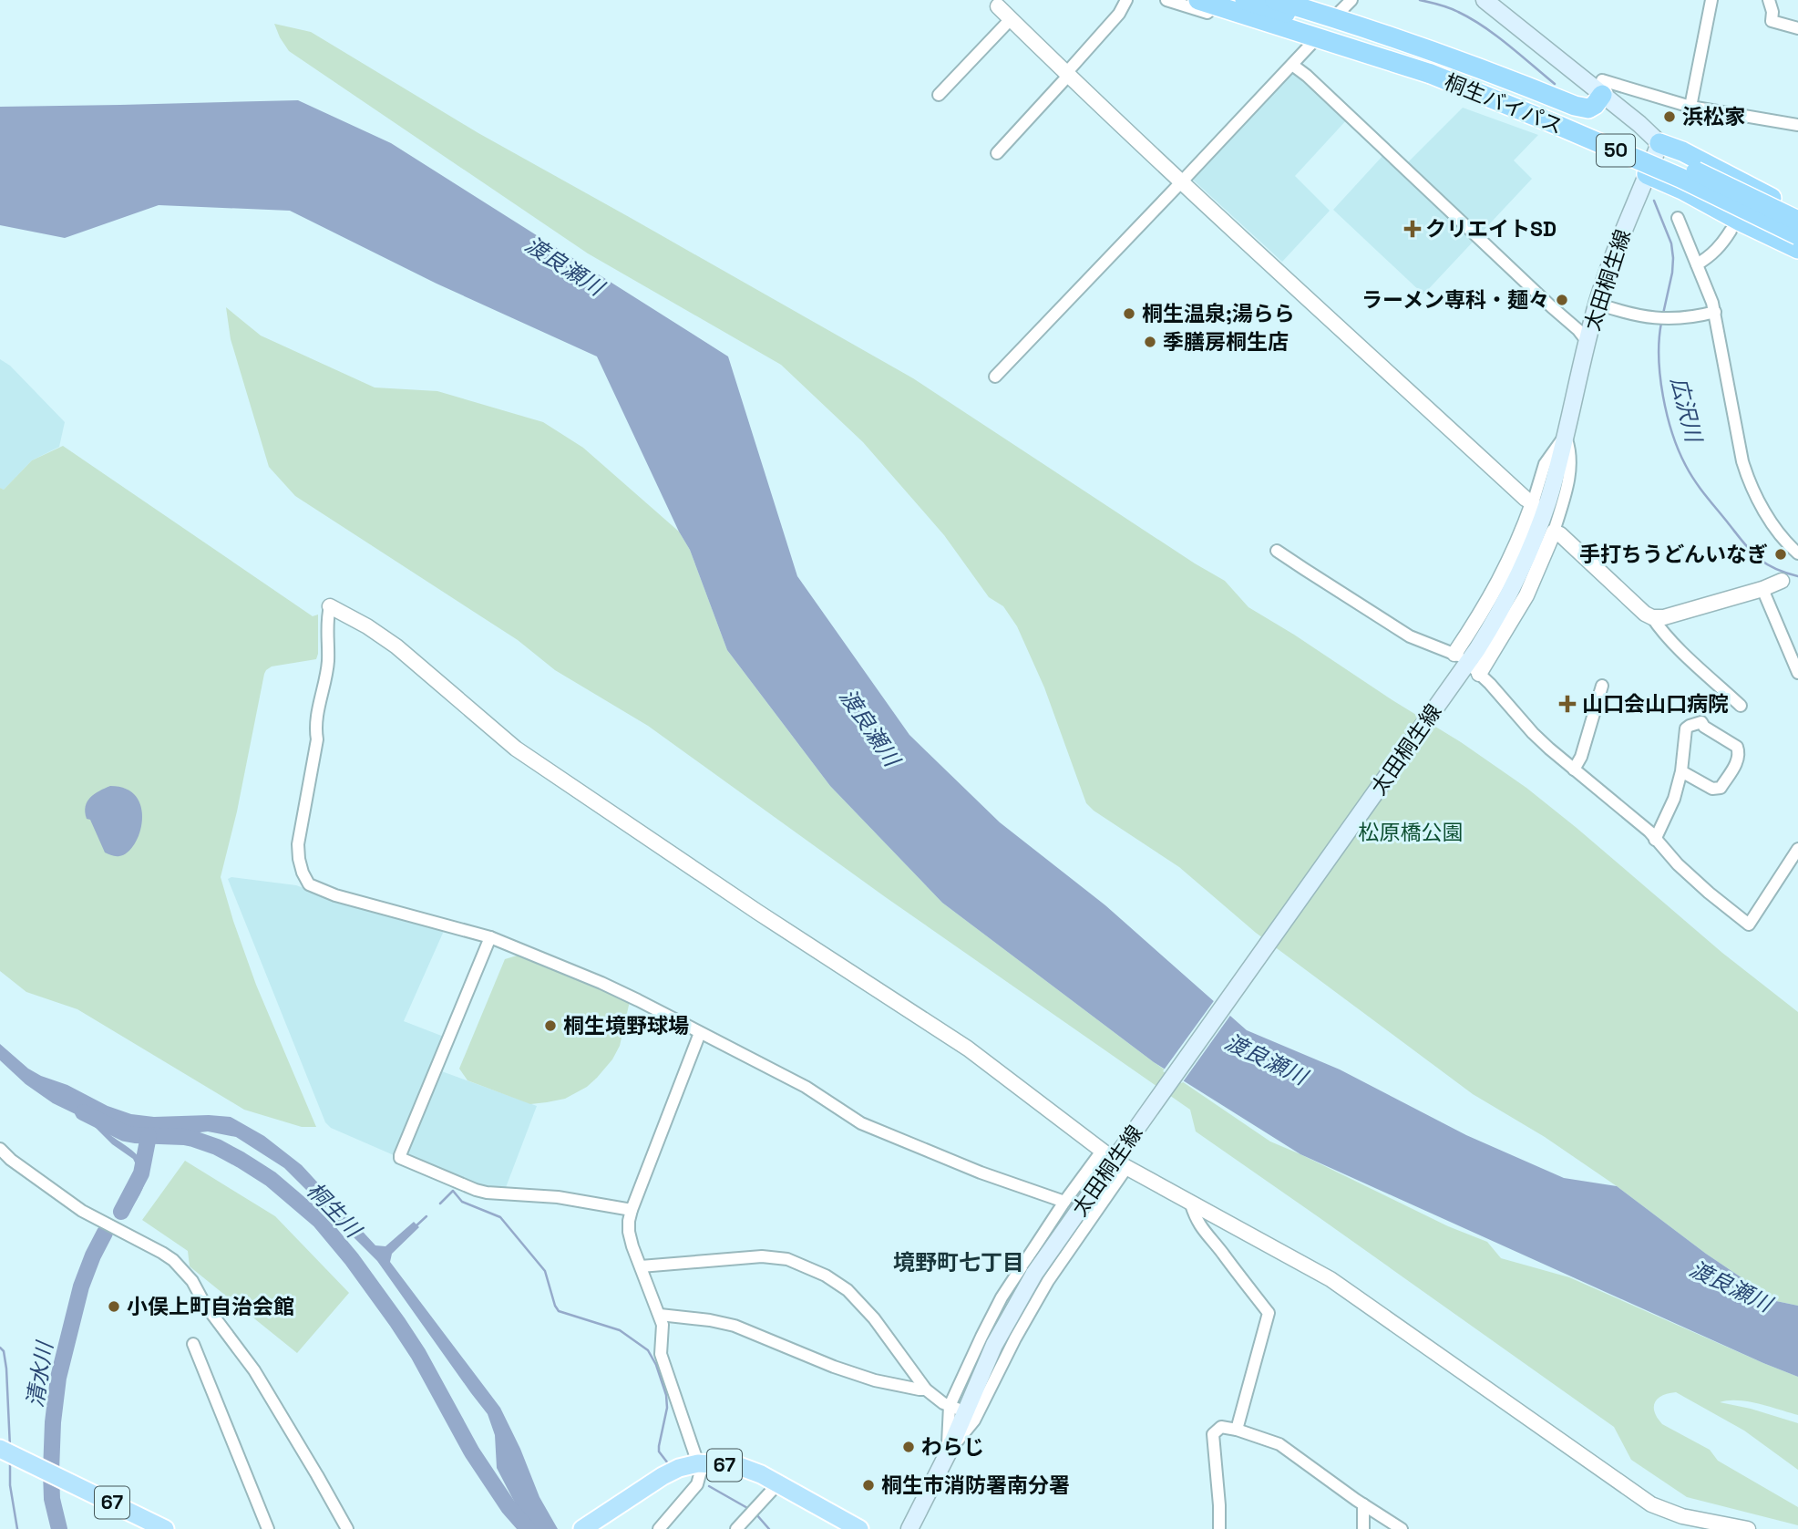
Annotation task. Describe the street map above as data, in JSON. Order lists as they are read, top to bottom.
{
  "streets": {
    "highway": ["桐生バイパス", "50"],
    "main road": ["太田桐生線", "67"]
  },
  "crossings": [
    ["50", "太田桐生線"]
  ],
  "districts": ["境野町七丁目"],
  "water": [
    "渡良瀬川",
    "広沢川",
    "桐生川",
    "清水川"
  ],
  "parks": ["松原橋公園"],
  "places": {
    "other": [
      "浜松家",
      "ラーメン専科・麺々",
      "桐生温泉;湯らら",
      "季膳房桐生店",
      "手打ちうどんいなぎ",
      "桐生境野球場",
      "小俣上町自治会館",
      "わらじ",
      "桐生市消防署南分署"
    ],
    "health": ["クリエイトSD", "山口会山口病院"]
  }
}
